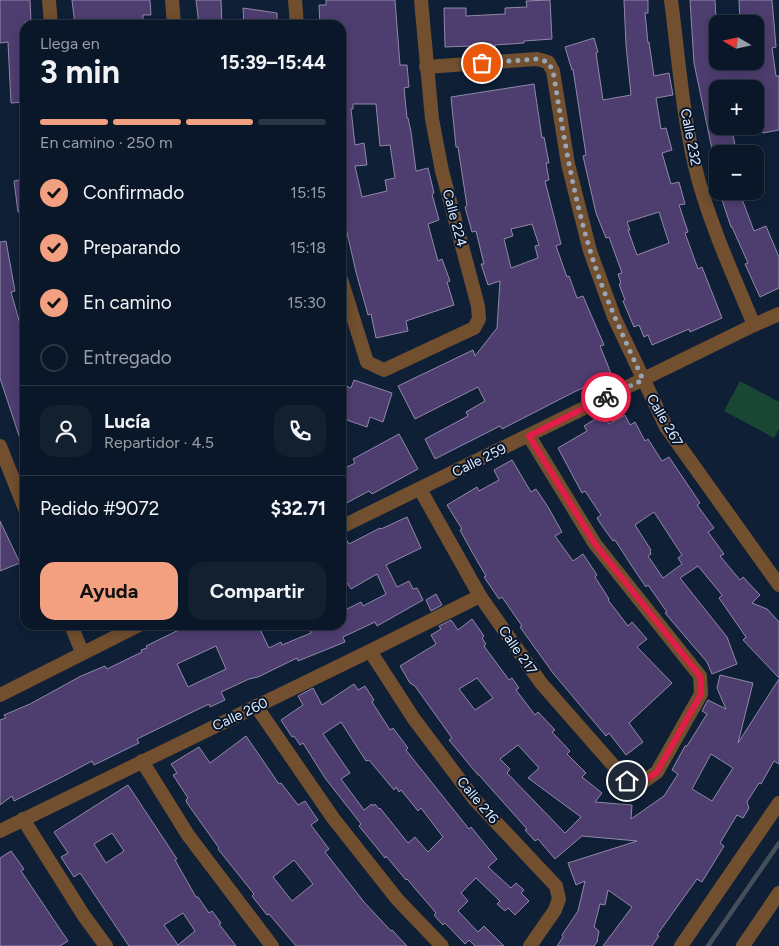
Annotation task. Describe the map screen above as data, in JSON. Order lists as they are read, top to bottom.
{
  "streets": {
    "street": [
      "Calle 232",
      "Calle 224",
      "Calle 267",
      "Calle 259",
      "Calle 217",
      "Calle 260",
      "Calle 216"
    ]
  },
  "crossings": [
    ["Calle 232", "Calle 259"],
    ["Calle 224", "Calle 267"],
    ["Calle 267", "Calle 259"],
    ["Calle 259", "Calle 217"],
    ["Calle 217", "Calle 260"],
    ["Calle 260", "Calle 216"]
  ],
  "north": "left",
  "page": {
    "map_buttons": ["+", "−"],
    "heading": ["3 min", "Llega en", "15:39–15:44"],
    "panel": [
      "Lucía",
      "Repartidor · 4.5",
      "Pedido #9072",
      "$32.71"
    ],
    "bar": "En camino · 250 m",
    "list": [
      ["Confirmado", "15:15"],
      ["Preparando", "15:18"],
      ["En camino", "15:30"],
      "Entregado"
    ],
    "buttons": ["Ayuda", "Compartir"]
  }
}
